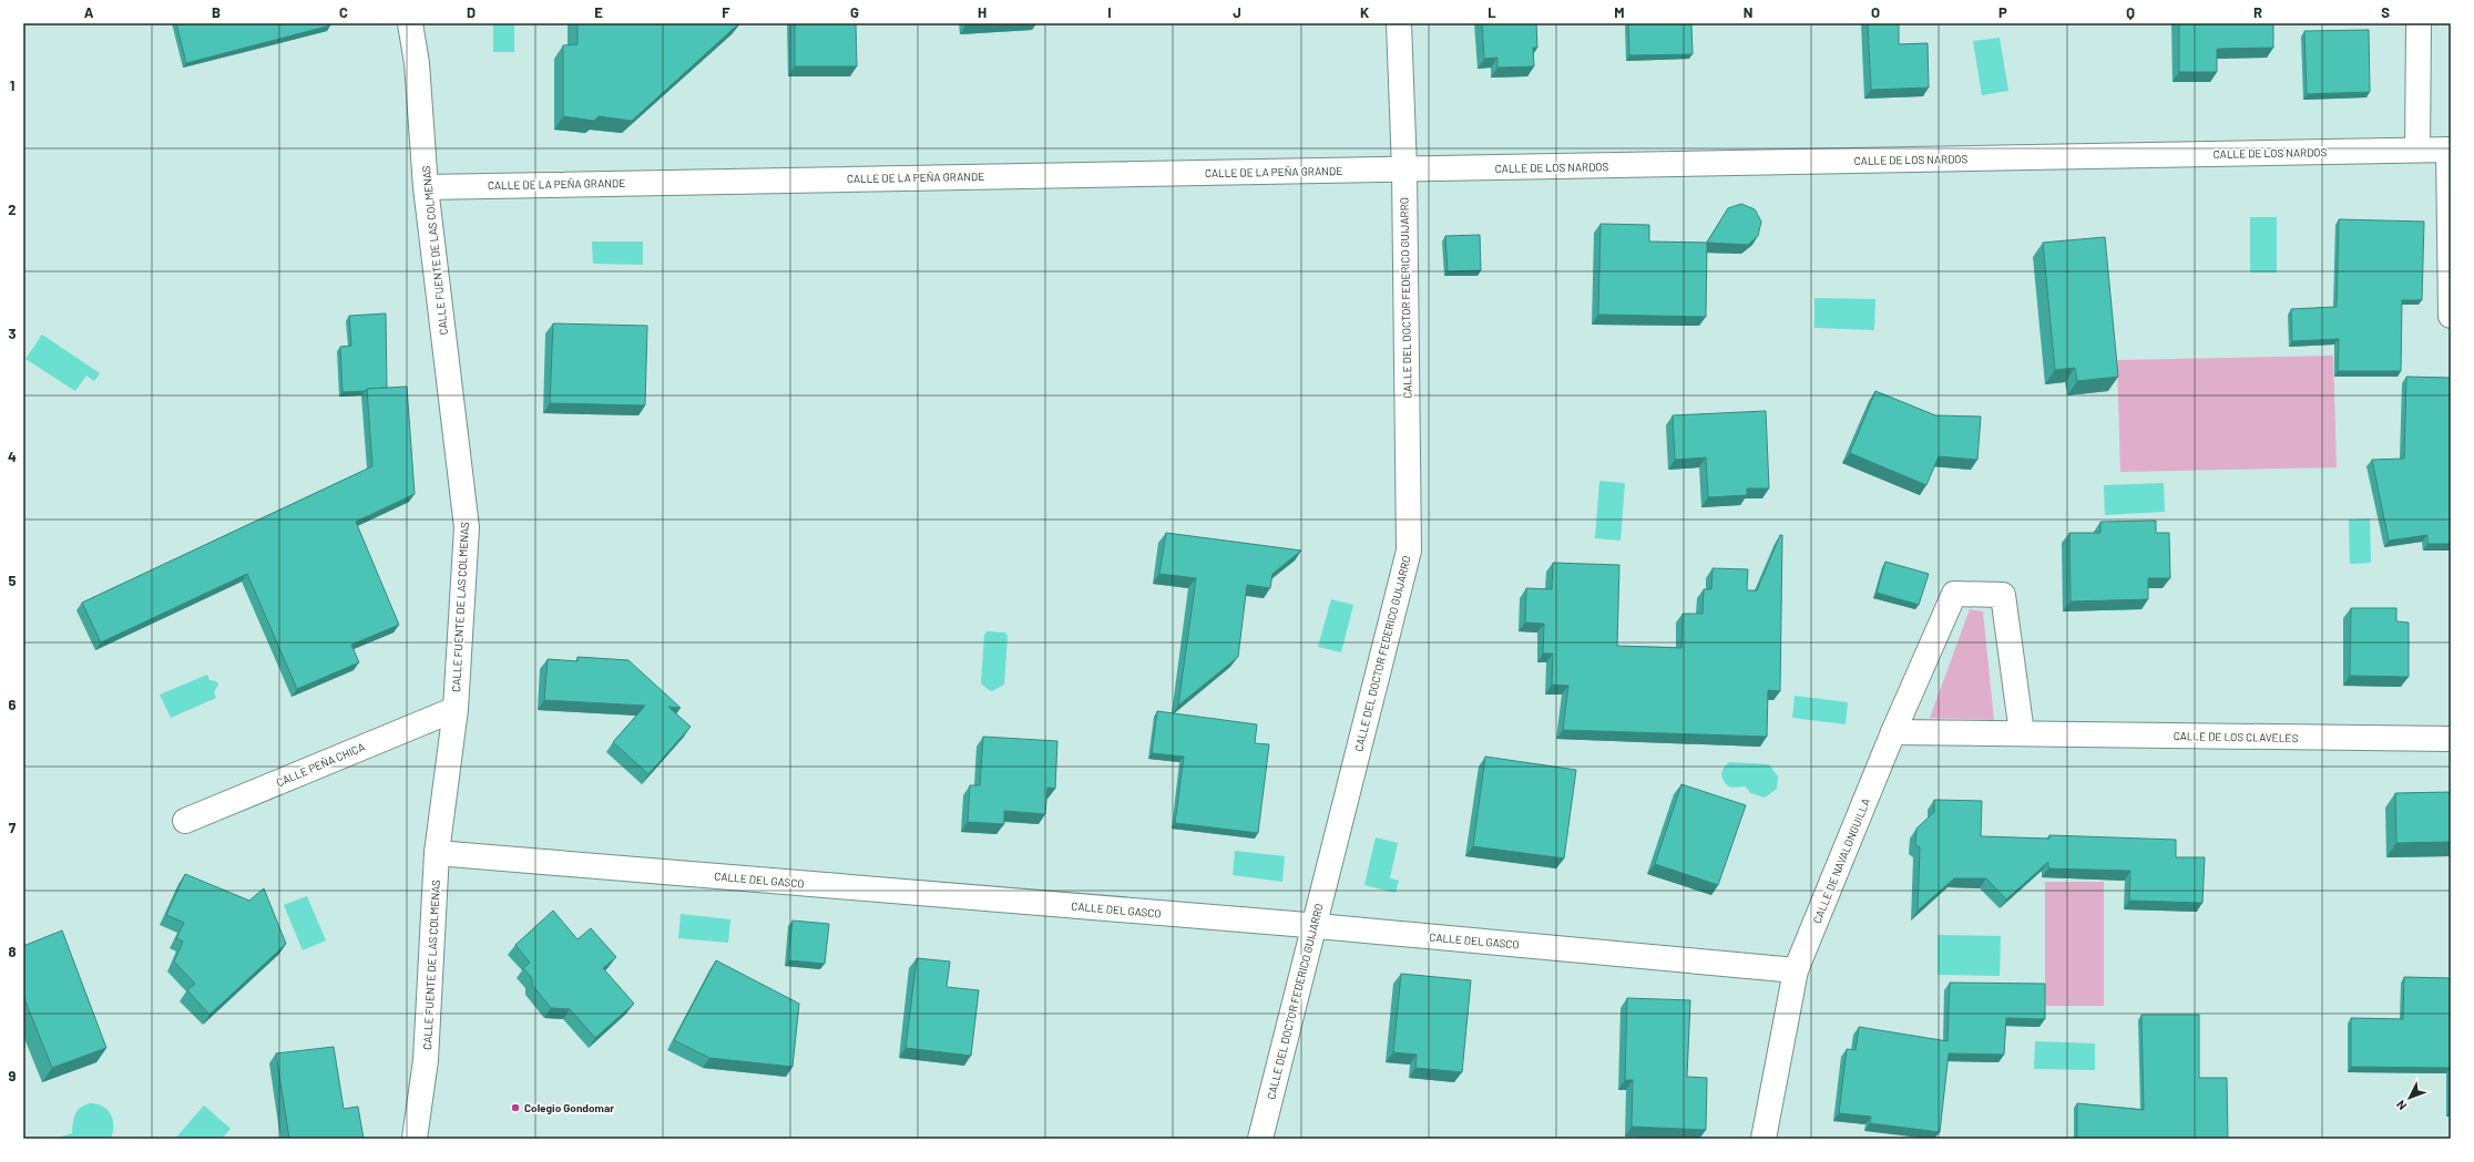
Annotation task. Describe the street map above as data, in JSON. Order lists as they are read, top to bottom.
{
  "streets": {
    "street": [
      "CALLE DE LOS NARDOS",
      "CALLE DE LA PEÑA GRANDE",
      "CALLE FUENTE DE LAS COLMENAS",
      "CALLE DEL DOCTOR FEDERICO GUIJARRO",
      "CALLE DE LOS CLAVELES",
      "CALLE PEÑA CHICA",
      "CALLE DE NAVALONGUILLA",
      "CALLE DEL GASCO"
    ]
  },
  "crossings": [
    ["CALLE DE LOS NARDOS", "CALLE DE LA PEÑA GRANDE"],
    ["CALLE DE LOS NARDOS", "CALLE DEL DOCTOR FEDERICO GUIJARRO"],
    ["CALLE DE LA PEÑA GRANDE", "CALLE FUENTE DE LAS COLMENAS"],
    ["CALLE DE LA PEÑA GRANDE", "CALLE DEL DOCTOR FEDERICO GUIJARRO"],
    ["CALLE FUENTE DE LAS COLMENAS", "CALLE PEÑA CHICA"],
    ["CALLE FUENTE DE LAS COLMENAS", "CALLE DEL GASCO"],
    ["CALLE DEL DOCTOR FEDERICO GUIJARRO", "CALLE DEL GASCO"],
    ["CALLE DE LOS CLAVELES", "CALLE DE NAVALONGUILLA"],
    ["CALLE DE NAVALONGUILLA", "CALLE DEL GASCO"]
  ],
  "places": ["Colegio Gondomar"],
  "north": "bottom left",
  "grid": {
    "columns": [
      "A",
      "B",
      "C",
      "D",
      "E",
      "F",
      "G",
      "H",
      "I",
      "J",
      "K",
      "L",
      "M",
      "N",
      "O",
      "P",
      "Q",
      "R",
      "S"
    ],
    "rows": [
      "1",
      "2",
      "3",
      "4",
      "5",
      "6",
      "7",
      "8",
      "9"
    ]
  }
}
